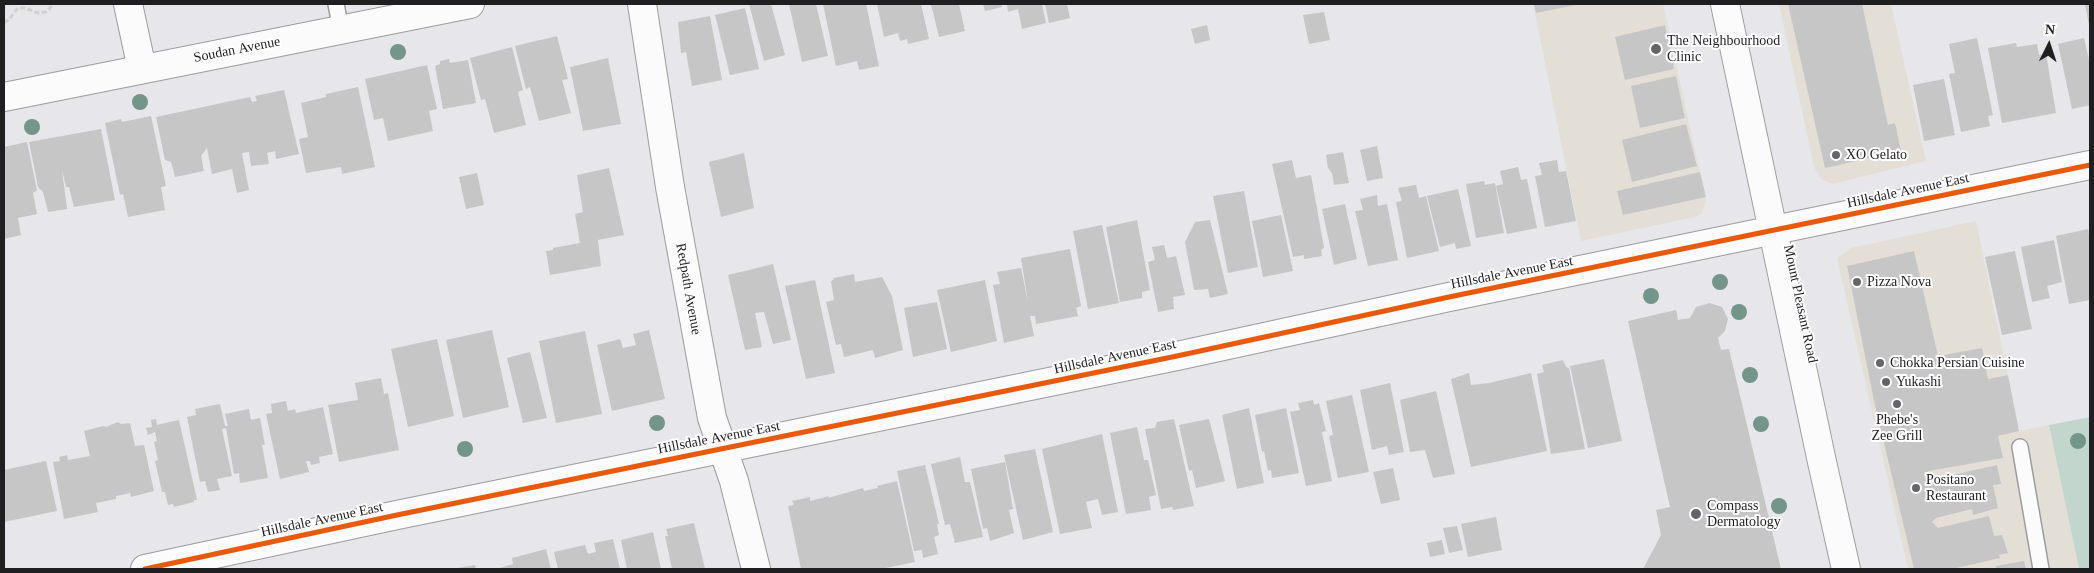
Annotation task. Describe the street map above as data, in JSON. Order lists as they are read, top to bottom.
{
  "streets": {
    "street": [
      "Soudan Avenue",
      "Hillsdale Avenue East",
      "Redpath Avenue",
      "Mount Pleasant Road"
    ]
  },
  "crossings": [
    ["Hillsdale Avenue East", "Redpath Avenue"],
    ["Hillsdale Avenue East", "Mount Pleasant Road"]
  ],
  "places": [
    "The Neighbourhood Clinic",
    "XO Gelato",
    "Pizza Nova",
    "Chokka Persian Cuisine",
    "Yukashi",
    "Phebe's Zee Grill",
    "Positano Restaurant",
    "Compass Dermatology"
  ],
  "north": "top"
}
